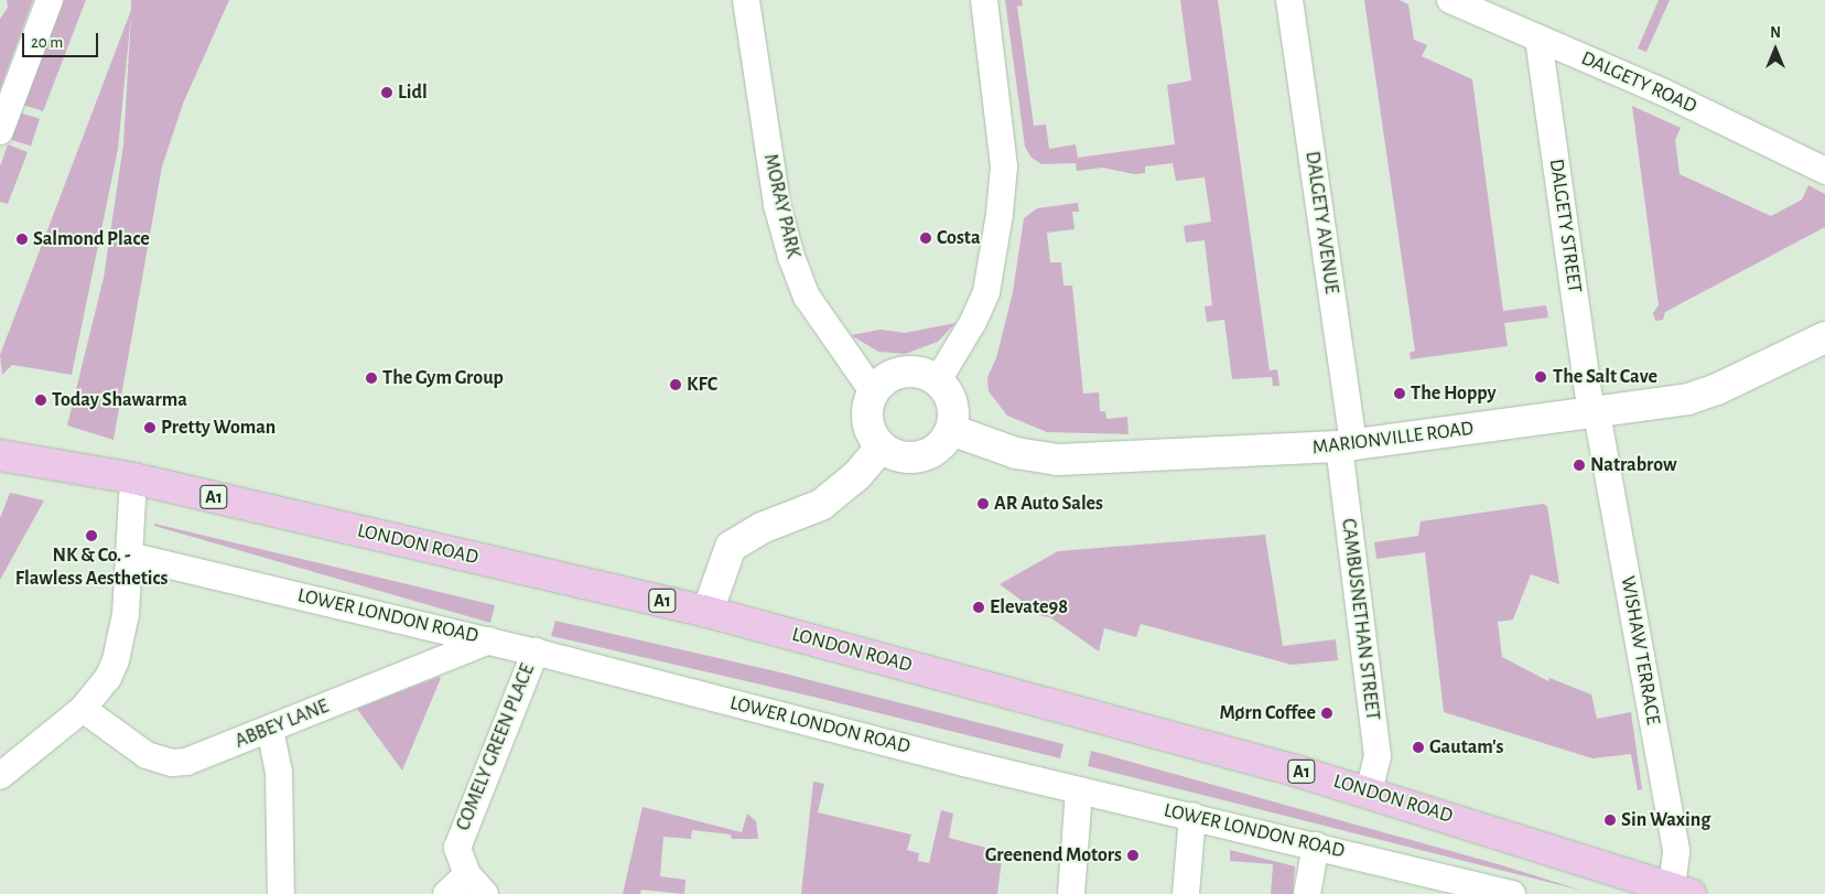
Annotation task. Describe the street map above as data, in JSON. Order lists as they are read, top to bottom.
{
  "streets": {
    "main road": ["A1", "LONDON ROAD"],
    "street": [
      "DALGETY ROAD",
      "MORAY PARK",
      "DALGETY AVENUE",
      "DALGETY STREET",
      "MARIONVILLE ROAD",
      "LOWER LONDON ROAD",
      "CAMBUSNETHAN STREET",
      "WISHAW TERRACE",
      "ABBEY LANE",
      "COMELY GREEN PLACE"
    ]
  },
  "crossings": [
    ["DALGETY ROAD", "DALGETY STREET"],
    ["MORAY PARK", "MARIONVILLE ROAD"],
    ["DALGETY AVENUE", "MARIONVILLE ROAD"],
    ["DALGETY AVENUE", "CAMBUSNETHAN STREET"],
    ["DALGETY STREET", "MARIONVILLE ROAD"],
    ["DALGETY STREET", "WISHAW TERRACE"],
    ["MARIONVILLE ROAD", "CAMBUSNETHAN STREET"],
    ["MARIONVILLE ROAD", "WISHAW TERRACE"],
    ["LONDON ROAD", "CAMBUSNETHAN STREET"],
    ["LONDON ROAD", "WISHAW TERRACE"],
    ["LOWER LONDON ROAD", "ABBEY LANE"],
    ["LOWER LONDON ROAD", "COMELY GREEN PLACE"]
  ],
  "places": [
    "Lidl",
    "Costa",
    "Salmond Place",
    "The Salt Cave",
    "The Gym Group",
    "KFC",
    "The Hoppy",
    "Today Shawarma",
    "Pretty Woman",
    "Natrabrow",
    "AR Auto Sales",
    "NK & Co. - Flawless Aesthetics",
    "Elevate98",
    "Mørn Coffee",
    "Gautam's",
    "Sin Waxing",
    "Greenend Motors"
  ],
  "scale_bar": "20 m",
  "north": "top"
}
